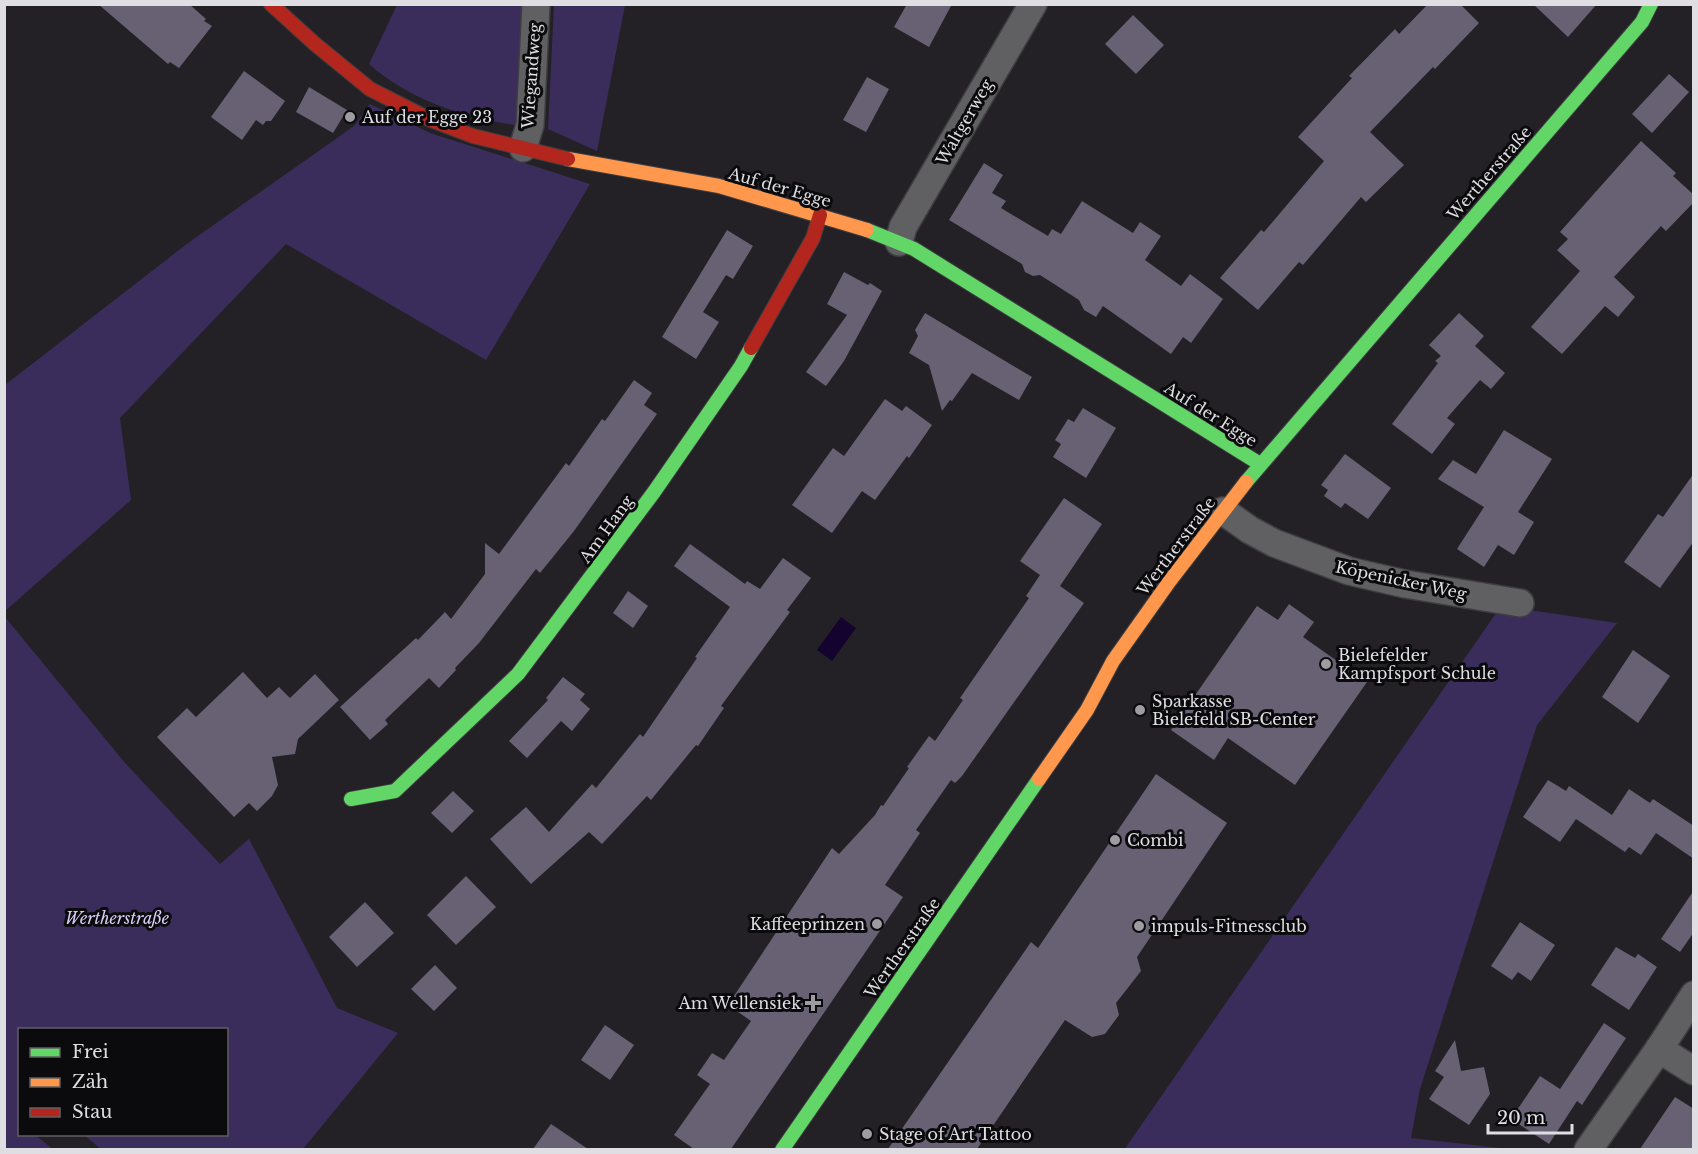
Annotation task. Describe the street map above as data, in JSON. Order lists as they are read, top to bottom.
{
  "streets": {
    "street": [
      "Wiegandweg",
      "Waltgerweg",
      "Wertherstraße",
      "Auf der Egge",
      "Am Hang",
      "Köpenicker Weg"
    ]
  },
  "crossings": [
    ["Wiegandweg", "Auf der Egge"],
    ["Waltgerweg", "Auf der Egge"],
    ["Wertherstraße", "Auf der Egge"],
    ["Wertherstraße", "Köpenicker Weg"],
    ["Auf der Egge", "Am Hang"]
  ],
  "parks": ["Wertherstraße"],
  "places": {
    "other": [
      "Auf der Egge 23",
      "Bielefelder Kampfsport Schule",
      "Sparkasse Bielefeld SB-Center",
      "Combi",
      "Kaffeeprinzen",
      "impuls-Fitnessclub",
      "Stage of Art Tattoo"
    ],
    "health": ["Am Wellensiek"]
  },
  "legend": ["Frei", "Zäh", "Stau"],
  "scale_bar": "20 m"
}
